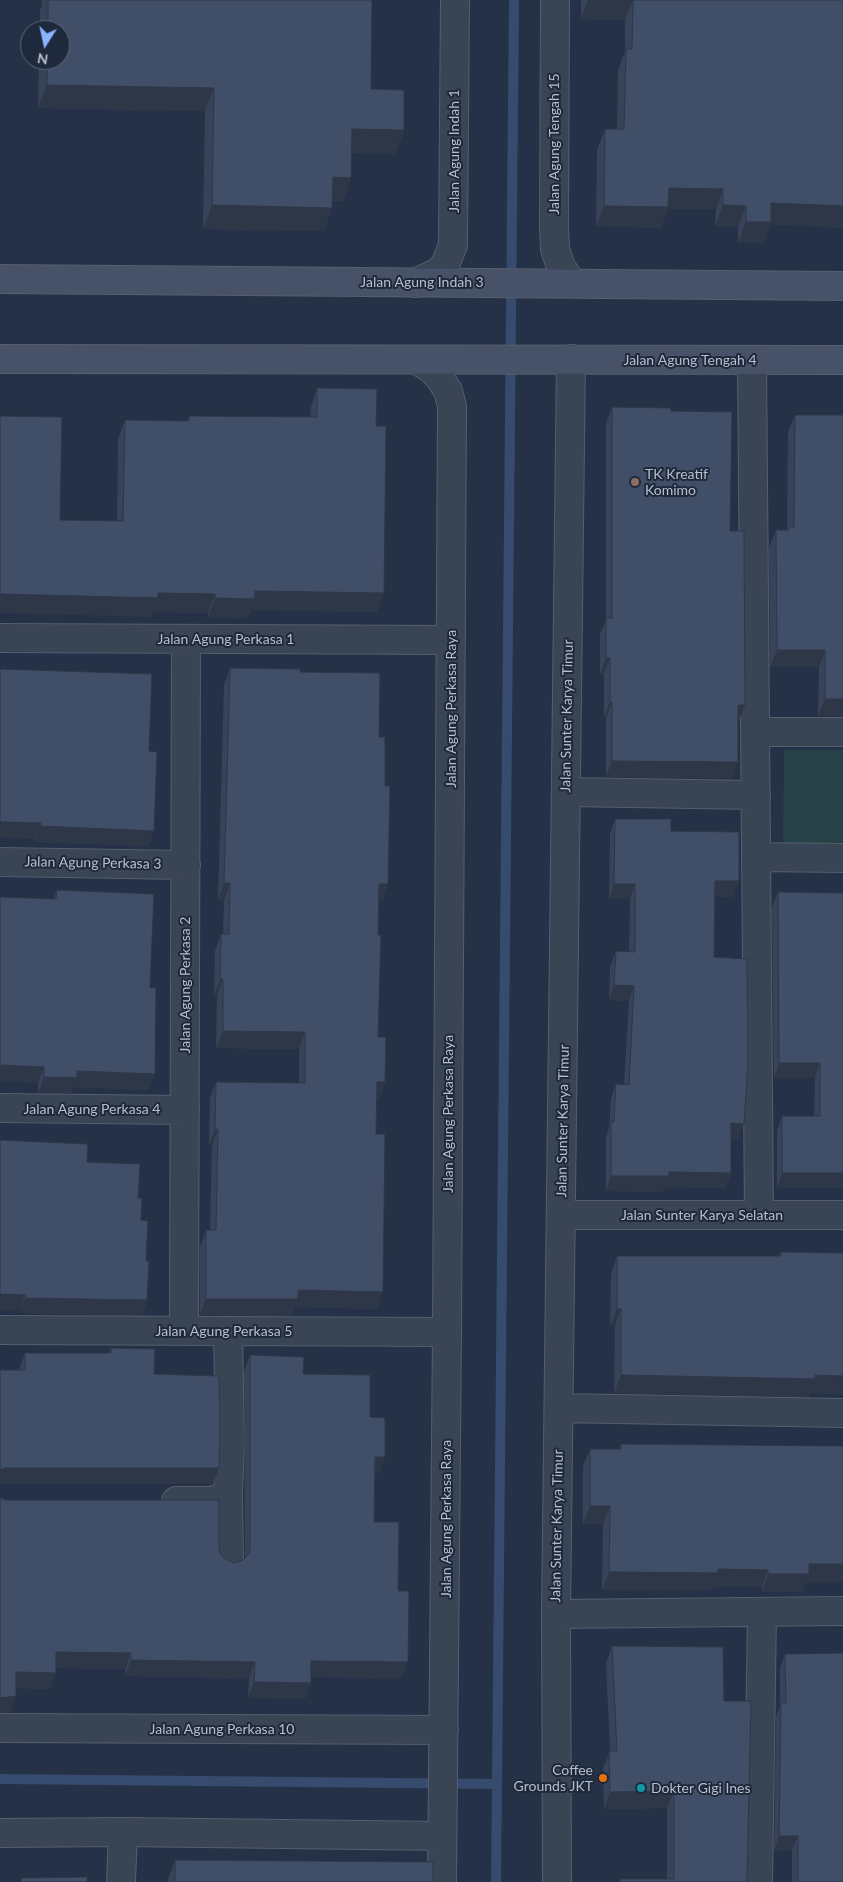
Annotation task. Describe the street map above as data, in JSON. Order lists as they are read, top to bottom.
{
  "streets": {
    "street": [
      "Jalan Agung Tengah 15",
      "Jalan Agung Indah 1",
      "Jalan Agung Indah 3",
      "Jalan Agung Tengah 4",
      "Jalan Agung Perkasa 1",
      "Jalan Agung Perkasa Raya",
      "Jalan Sunter Karya Timur",
      "Jalan Agung Perkasa 3",
      "Jalan Agung Perkasa 2",
      "Jalan Agung Perkasa 4",
      "Jalan Sunter Karya Selatan",
      "Jalan Agung Perkasa 5",
      "Jalan Agung Perkasa 10"
    ]
  },
  "crossings": [
    ["Jalan Agung Tengah 15", "Jalan Agung Indah 3"],
    ["Jalan Agung Indah 1", "Jalan Agung Indah 3"],
    ["Jalan Agung Tengah 4", "Jalan Agung Perkasa Raya"],
    ["Jalan Agung Tengah 4", "Jalan Sunter Karya Timur"],
    ["Jalan Agung Perkasa 1", "Jalan Agung Perkasa Raya"],
    ["Jalan Agung Perkasa 1", "Jalan Agung Perkasa 2"],
    ["Jalan Agung Perkasa Raya", "Jalan Agung Perkasa 5"],
    ["Jalan Agung Perkasa Raya", "Jalan Agung Perkasa 10"],
    ["Jalan Sunter Karya Timur", "Jalan Sunter Karya Selatan"],
    ["Jalan Agung Perkasa 3", "Jalan Agung Perkasa 2"],
    ["Jalan Agung Perkasa 2", "Jalan Agung Perkasa 4"],
    ["Jalan Agung Perkasa 2", "Jalan Agung Perkasa 5"]
  ],
  "places": ["TK Kreatif Komimo", "Coffee Grounds JKT", "Dokter Gigi Ines"],
  "north": "bottom"
}
